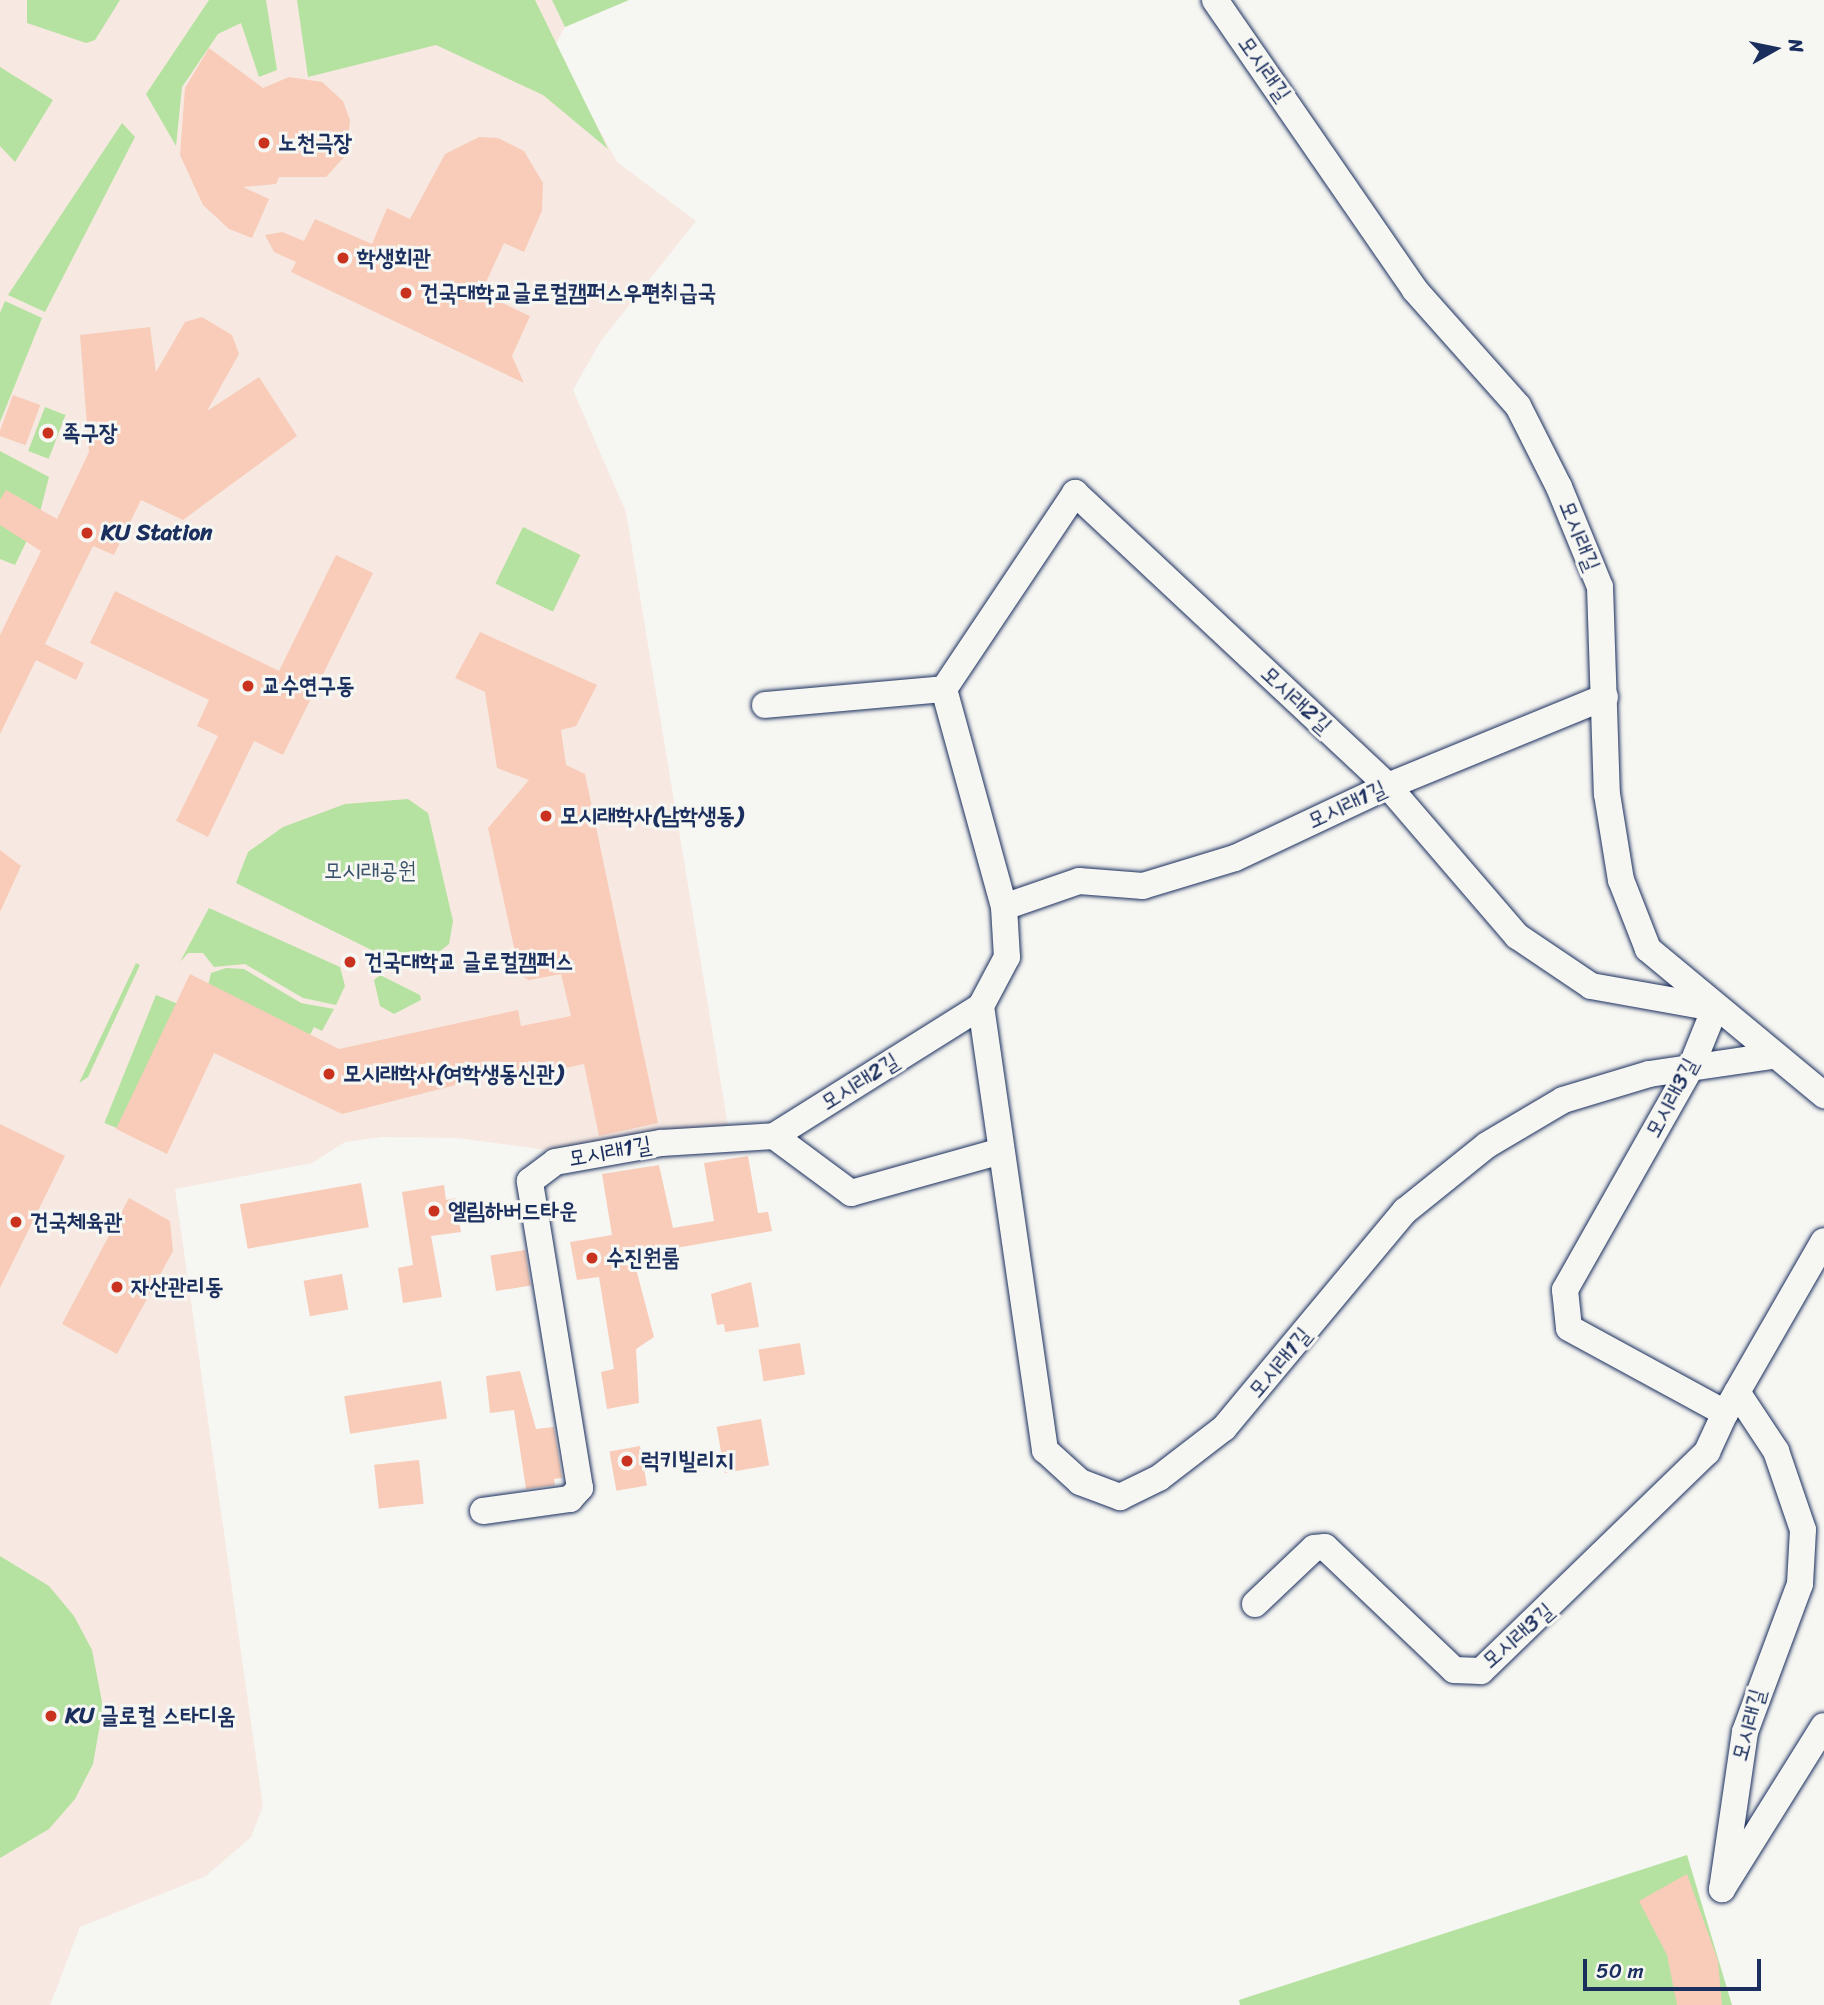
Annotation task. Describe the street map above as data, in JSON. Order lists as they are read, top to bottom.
{
  "streets": {
    "street": [
      "모시래길",
      "모시래2길",
      "모시래1길",
      "모시래3길"
    ]
  },
  "crossings": [
    ["모시래길", "모시래2길"],
    ["모시래길", "모시래1길"],
    ["모시래길", "모시래3길"],
    ["모시래2길", "모시래1길"],
    ["모시래2길", "모시래3길"],
    ["모시래1길", "모시래3길"]
  ],
  "parks": ["모시래공원"],
  "places": [
    "노천극장",
    "학생회관",
    "건국대학교글로컬캠퍼스우편취급국",
    "족구장",
    "KU Station",
    "교수연구동",
    "모시래학사(남학생동)",
    "건국대학교 글로컬캠퍼스",
    "모시래학사(여학생동신관)",
    "엘림하버드타운",
    "건국체육관",
    "수진원룸",
    "자산관리동",
    "럭키빌리지",
    "KU 글로컬 스타디움"
  ],
  "scale_bar": "50 m",
  "north": "right"
}
